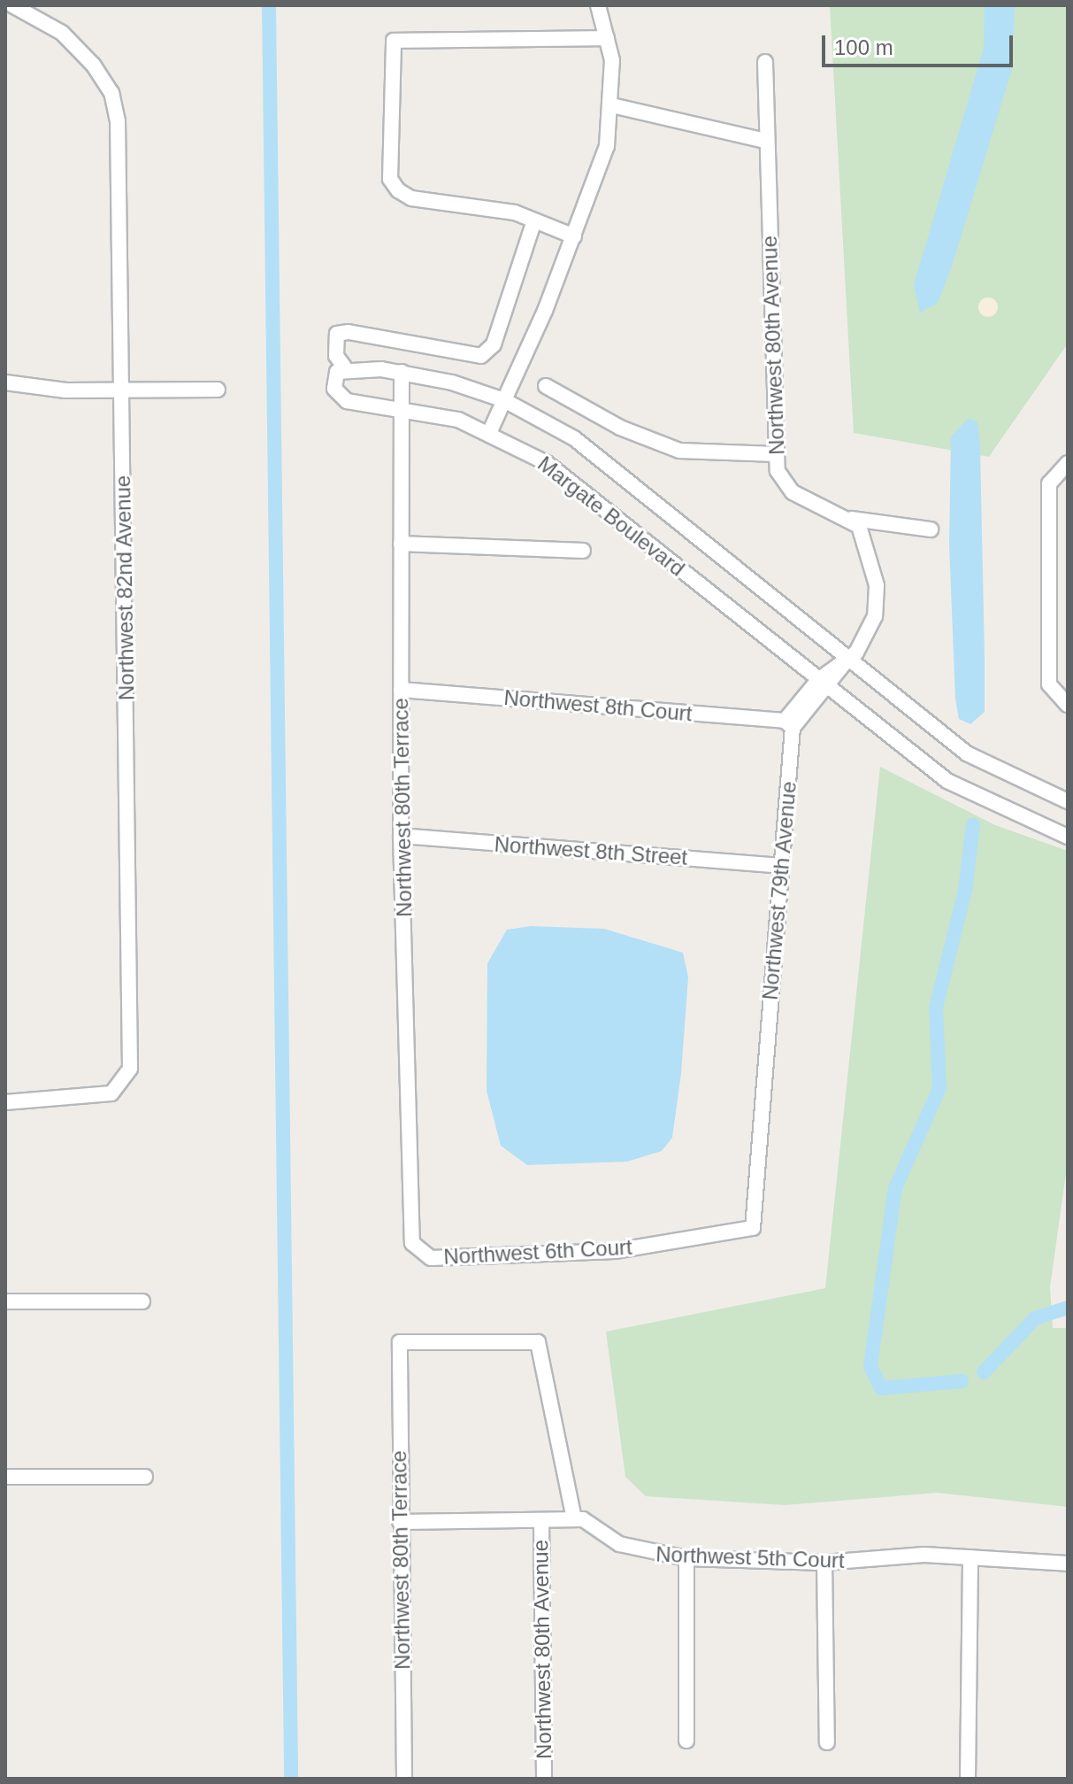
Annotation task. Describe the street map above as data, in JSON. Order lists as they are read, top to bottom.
{
  "streets": {
    "street": [
      "Northwest 80th Avenue",
      "Margate Boulevard",
      "Northwest 82nd Avenue",
      "Northwest 8th Court",
      "Northwest 80th Terrace",
      "Northwest 8th Street",
      "Northwest 79th Avenue",
      "Northwest 6th Court",
      "Northwest 5th Court"
    ]
  },
  "crossings": [
    ["Northwest 80th Avenue", "Northwest 5th Court"],
    ["Margate Boulevard", "Northwest 80th Terrace"],
    ["Northwest 8th Court", "Northwest 80th Terrace"],
    ["Northwest 8th Court", "Northwest 79th Avenue"],
    ["Northwest 80th Terrace", "Northwest 8th Street"],
    ["Northwest 80th Terrace", "Northwest 6th Court"],
    ["Northwest 80th Terrace", "Northwest 5th Court"],
    ["Northwest 8th Street", "Northwest 79th Avenue"],
    ["Northwest 79th Avenue", "Northwest 6th Court"]
  ],
  "scale_bar": "100 m"
}
